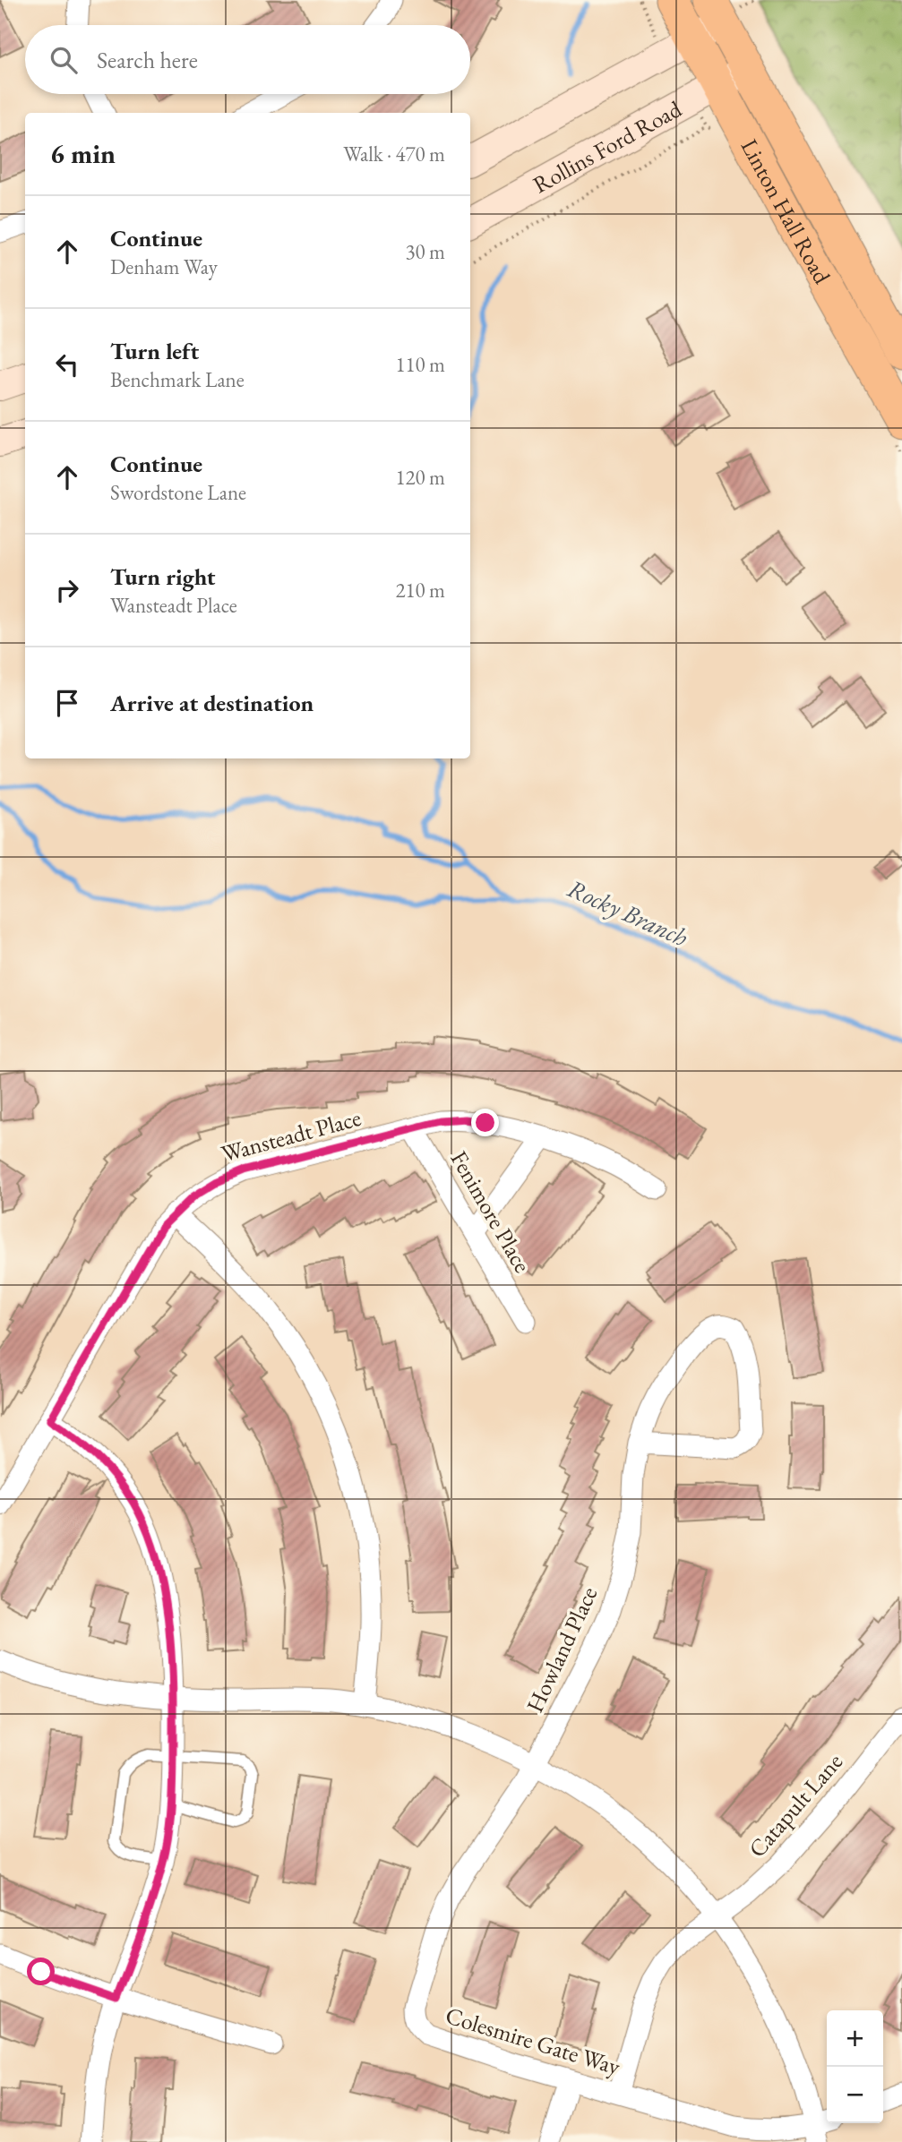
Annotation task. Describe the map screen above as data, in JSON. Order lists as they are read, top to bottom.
{
  "streets": {
    "main road": ["Rollins Ford Road", "Linton Hall Road"],
    "street": [
      "Wansteadt Place",
      "Fenimore Place",
      "Howland Place",
      "Catapult Lane",
      "Colesmire Gate Way"
    ]
  },
  "crossings": [
    ["Rollins Ford Road", "Linton Hall Road"],
    ["Wansteadt Place", "Fenimore Place"],
    ["Howland Place", "Colesmire Gate Way"],
    ["Catapult Lane", "Colesmire Gate Way"]
  ],
  "water": ["Rocky Branch"],
  "page": {
    "search": "Search here",
    "heading": ["6 min", "Walk · 470 m"],
    "list": [
      ["Continue", "Denham Way", "30 m"],
      ["Turn left", "Benchmark Lane", "110 m"],
      ["Continue", "Swordstone Lane", "120 m"],
      ["Turn right", "Wansteadt Place", "210 m"],
      "Arrive at destination"
    ],
    "map_buttons": ["+", "−"]
  }
}
